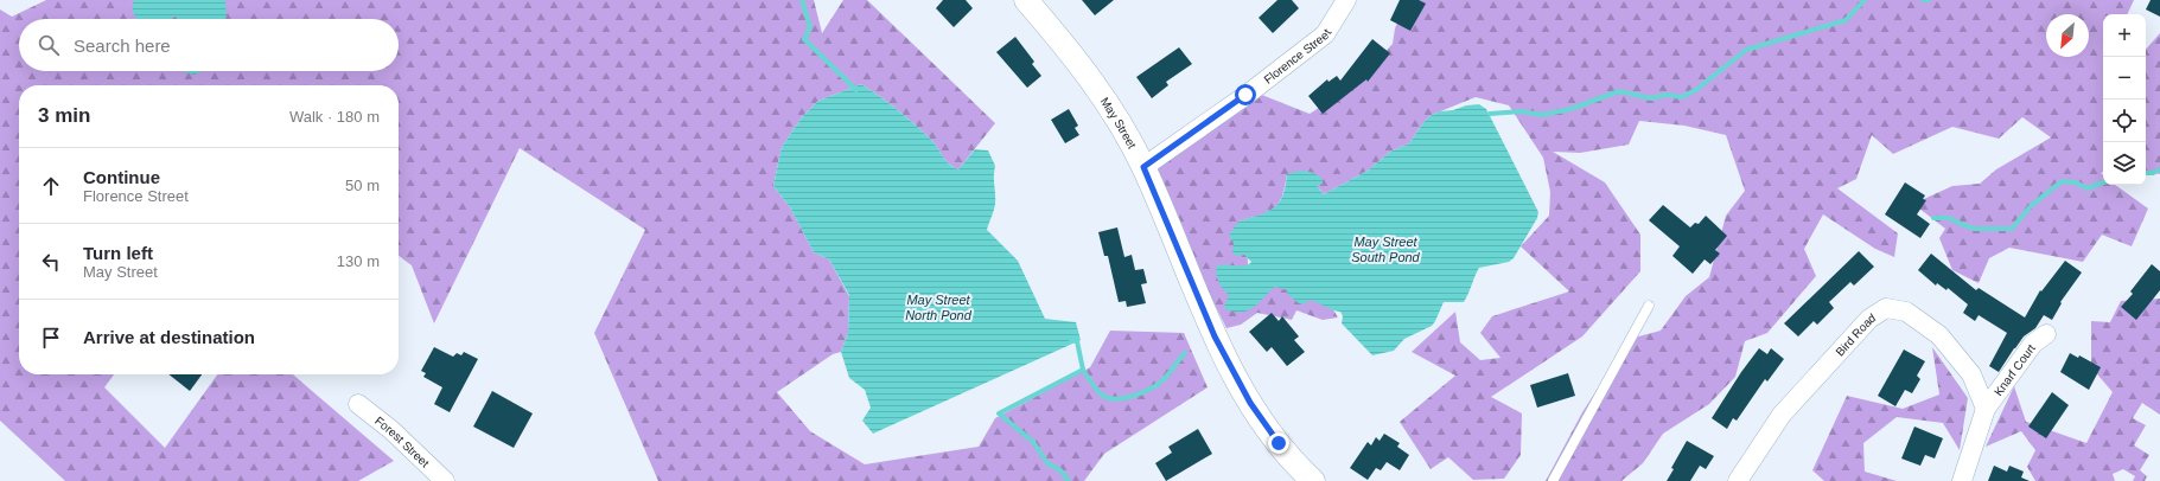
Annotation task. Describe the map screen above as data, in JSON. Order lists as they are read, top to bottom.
{
  "streets": {
    "street": [
      "Florence Street",
      "May Street",
      "Bird Road",
      "Knarf Court",
      "Forest Street"
    ]
  },
  "crossings": [
    ["Florence Street", "May Street"],
    ["Bird Road", "Knarf Court"]
  ],
  "water": ["May Street South Pond", "May Street North Pond"],
  "north": "bottom left",
  "page": {
    "map_buttons": ["+", "−"],
    "search": "Search here",
    "heading": ["3 min", "Walk · 180 m"],
    "list": [
      ["Continue", "Florence Street", "50 m"],
      ["Turn left", "May Street", "130 m"],
      "Arrive at destination"
    ]
  }
}
